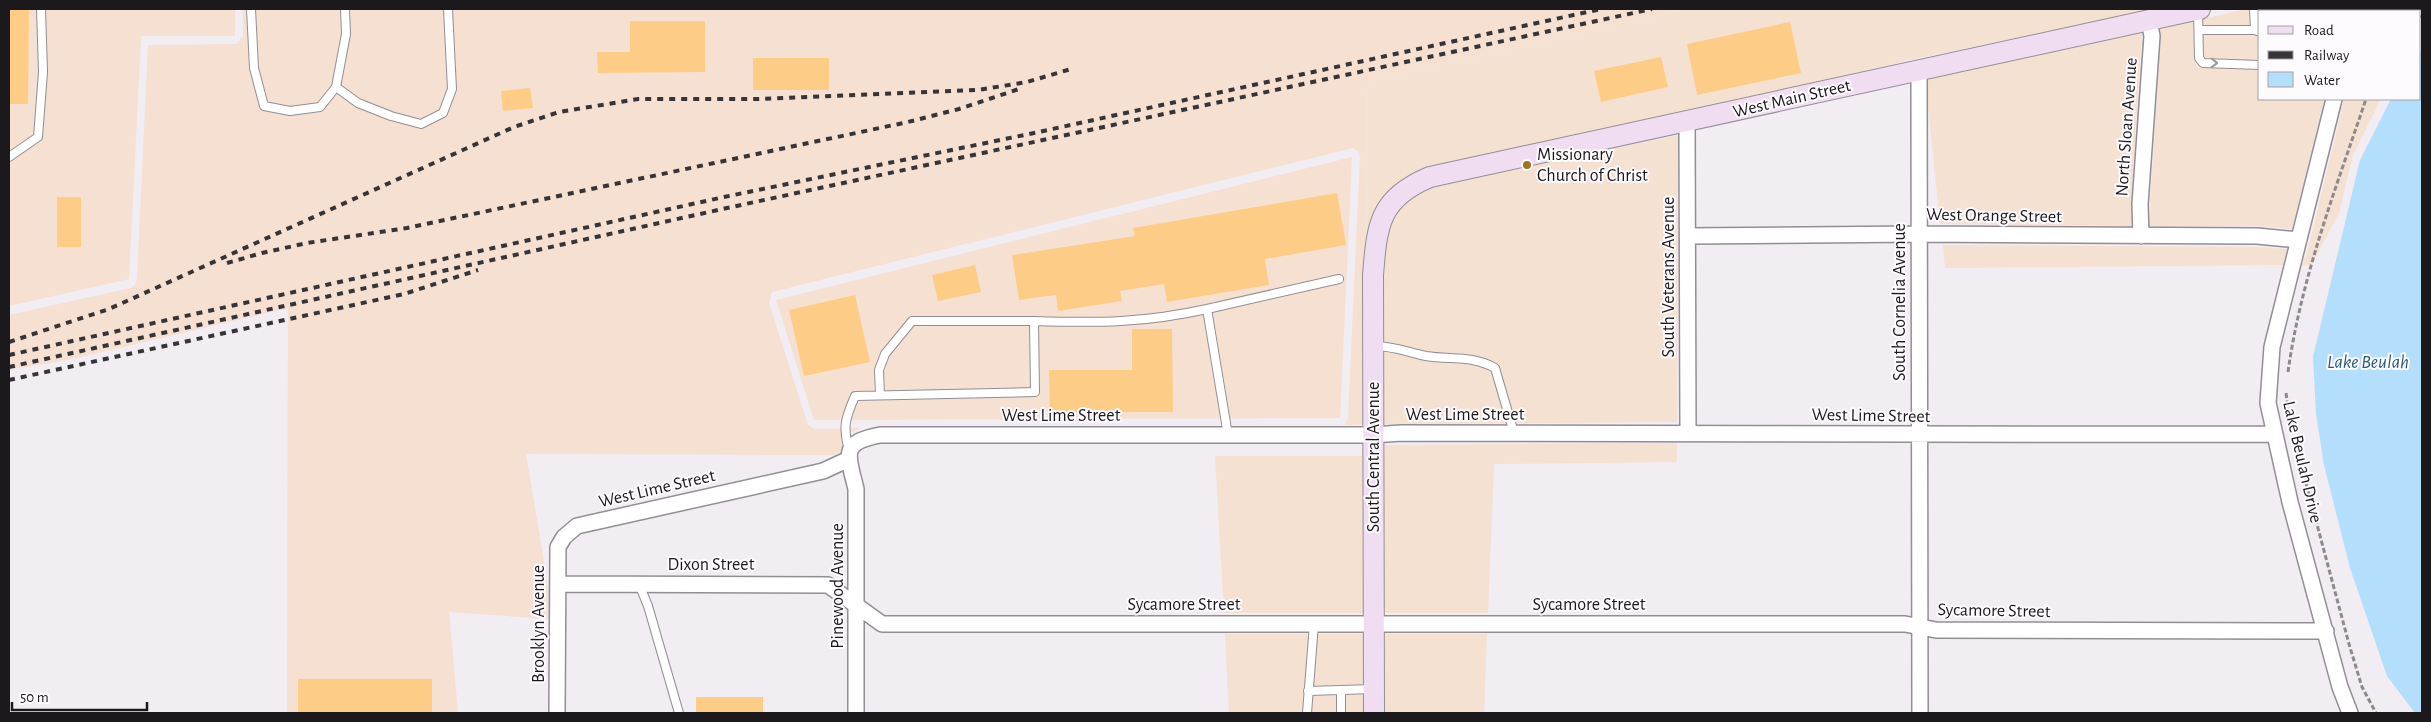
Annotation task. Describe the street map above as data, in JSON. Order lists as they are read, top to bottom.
{
  "streets": {
    "main road": ["West Main Street", "South Central Avenue"],
    "street": [
      "North Sloan Avenue",
      "West Orange Street",
      "South Veterans Avenue",
      "South Cornelia Avenue",
      "West Lime Street",
      "Lake Beulah Drive",
      "Dixon Street",
      "Pinewood Avenue",
      "Sycamore Street",
      "Brooklyn Avenue"
    ]
  },
  "crossings": [
    ["West Main Street", "North Sloan Avenue"],
    ["West Main Street", "South Veterans Avenue"],
    ["West Main Street", "South Cornelia Avenue"],
    ["West Main Street", "South Central Avenue"],
    ["North Sloan Avenue", "West Orange Street"],
    ["West Orange Street", "South Veterans Avenue"],
    ["West Orange Street", "South Cornelia Avenue"],
    ["West Orange Street", "Lake Beulah Drive"],
    ["South Veterans Avenue", "West Lime Street"],
    ["South Cornelia Avenue", "West Lime Street"],
    ["South Cornelia Avenue", "Sycamore Street"],
    ["West Lime Street", "South Central Avenue"],
    ["West Lime Street", "Lake Beulah Drive"],
    ["West Lime Street", "Pinewood Avenue"],
    ["West Lime Street", "Brooklyn Avenue"],
    ["South Central Avenue", "Sycamore Street"],
    ["Lake Beulah Drive", "Sycamore Street"],
    ["Dixon Street", "Pinewood Avenue"],
    ["Dixon Street", "Sycamore Street"],
    ["Dixon Street", "Brooklyn Avenue"],
    ["Pinewood Avenue", "Sycamore Street"]
  ],
  "water": ["Lake Beulah"],
  "places": ["Missionary Church of Christ"],
  "legend": ["Road", "Railway", "Water"],
  "scale_bar": "50 m"
}
